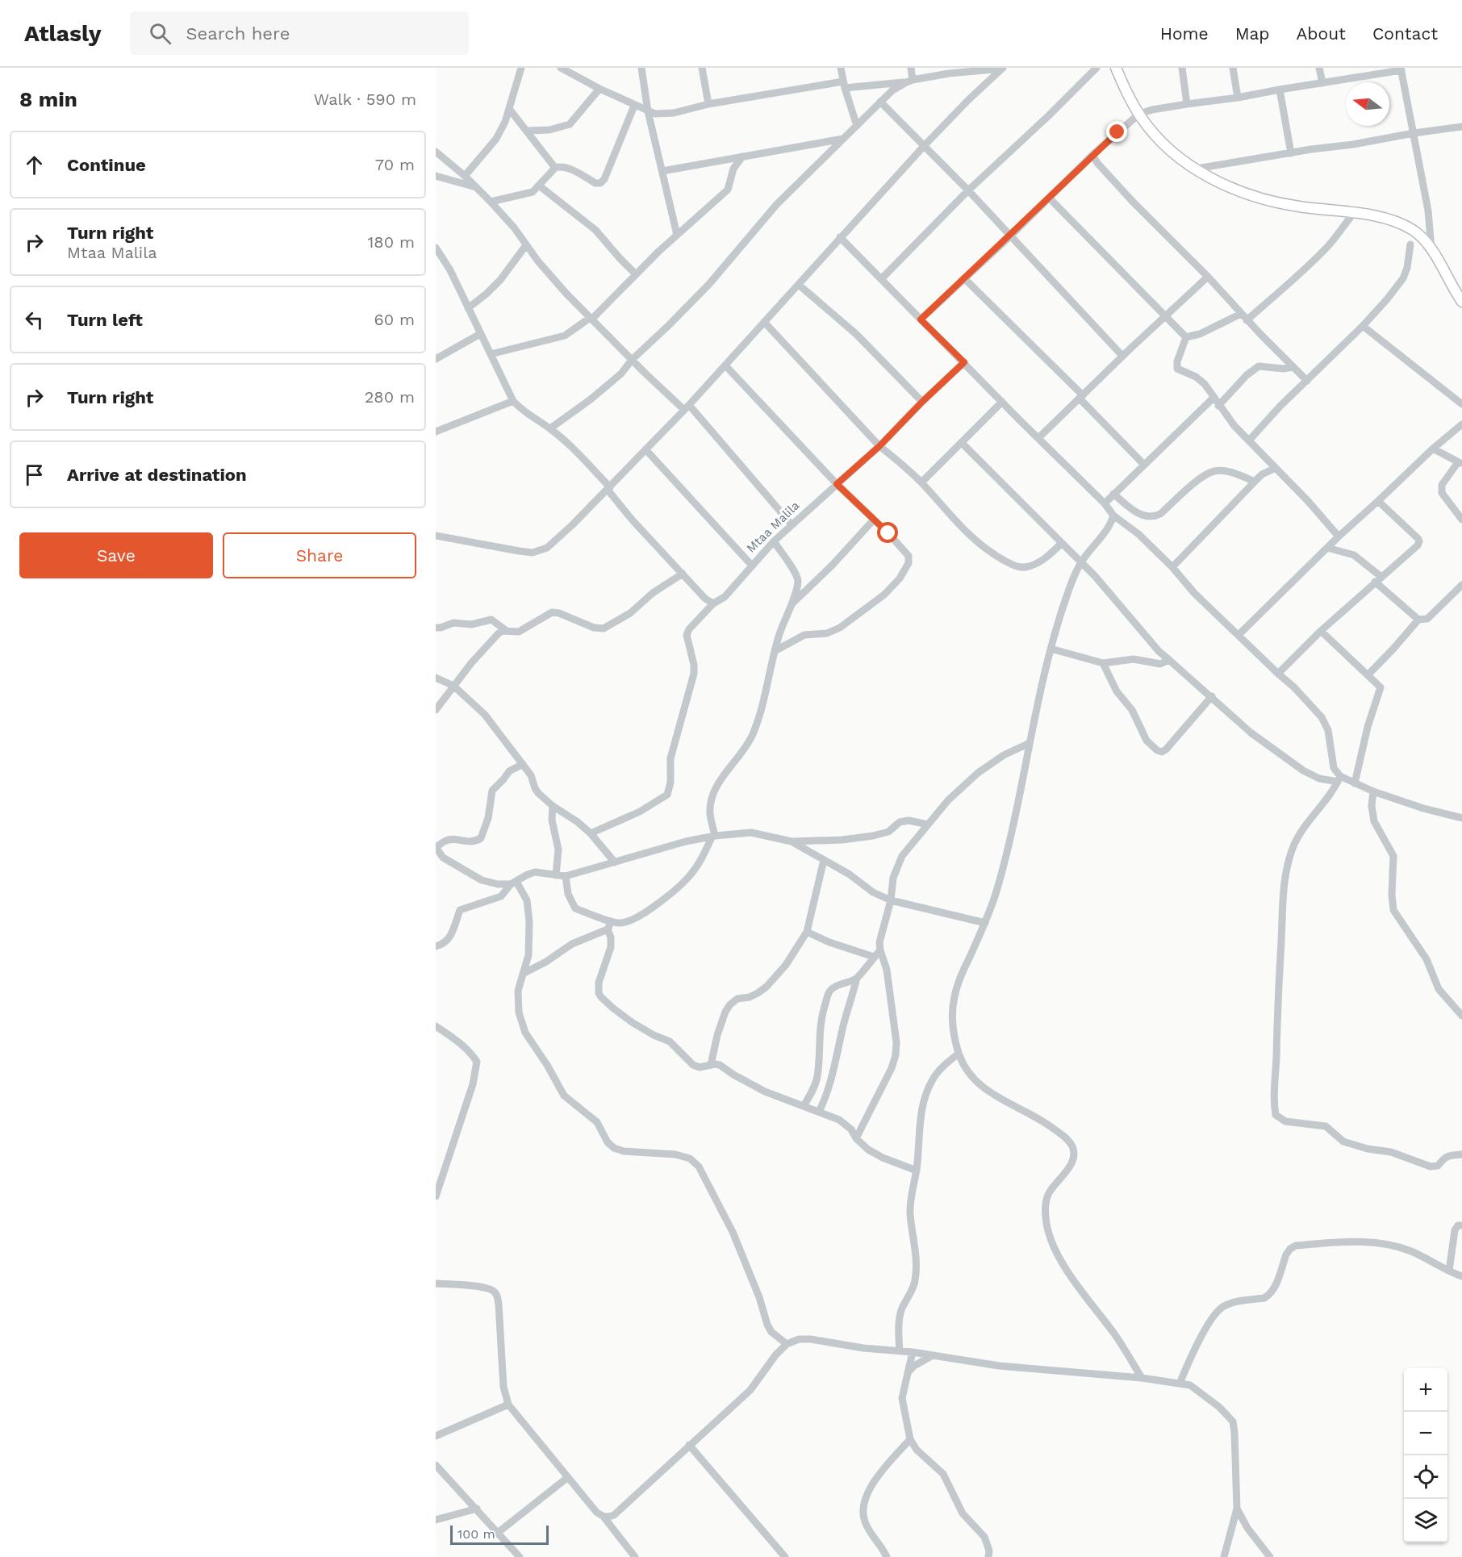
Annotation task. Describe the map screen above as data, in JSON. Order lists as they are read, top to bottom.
{
  "streets": {
    "street": ["Mtaa Malila"]
  },
  "scale_bar": "100 m",
  "north": "left",
  "page": {
    "header": "Atlasly",
    "search": "Search here",
    "nav": [
      "Home",
      "Map",
      "About",
      "Contact"
    ],
    "heading": ["8 min", "Walk · 590 m"],
    "list": [
      ["Continue", "70 m"],
      ["Turn right", "Mtaa Malila", "180 m"],
      ["Turn left", "60 m"],
      ["Turn right", "280 m"],
      "Arrive at destination"
    ],
    "buttons": ["Save", "Share"],
    "map_buttons": ["+", "−"],
    "scale": "100 m"
  }
}
